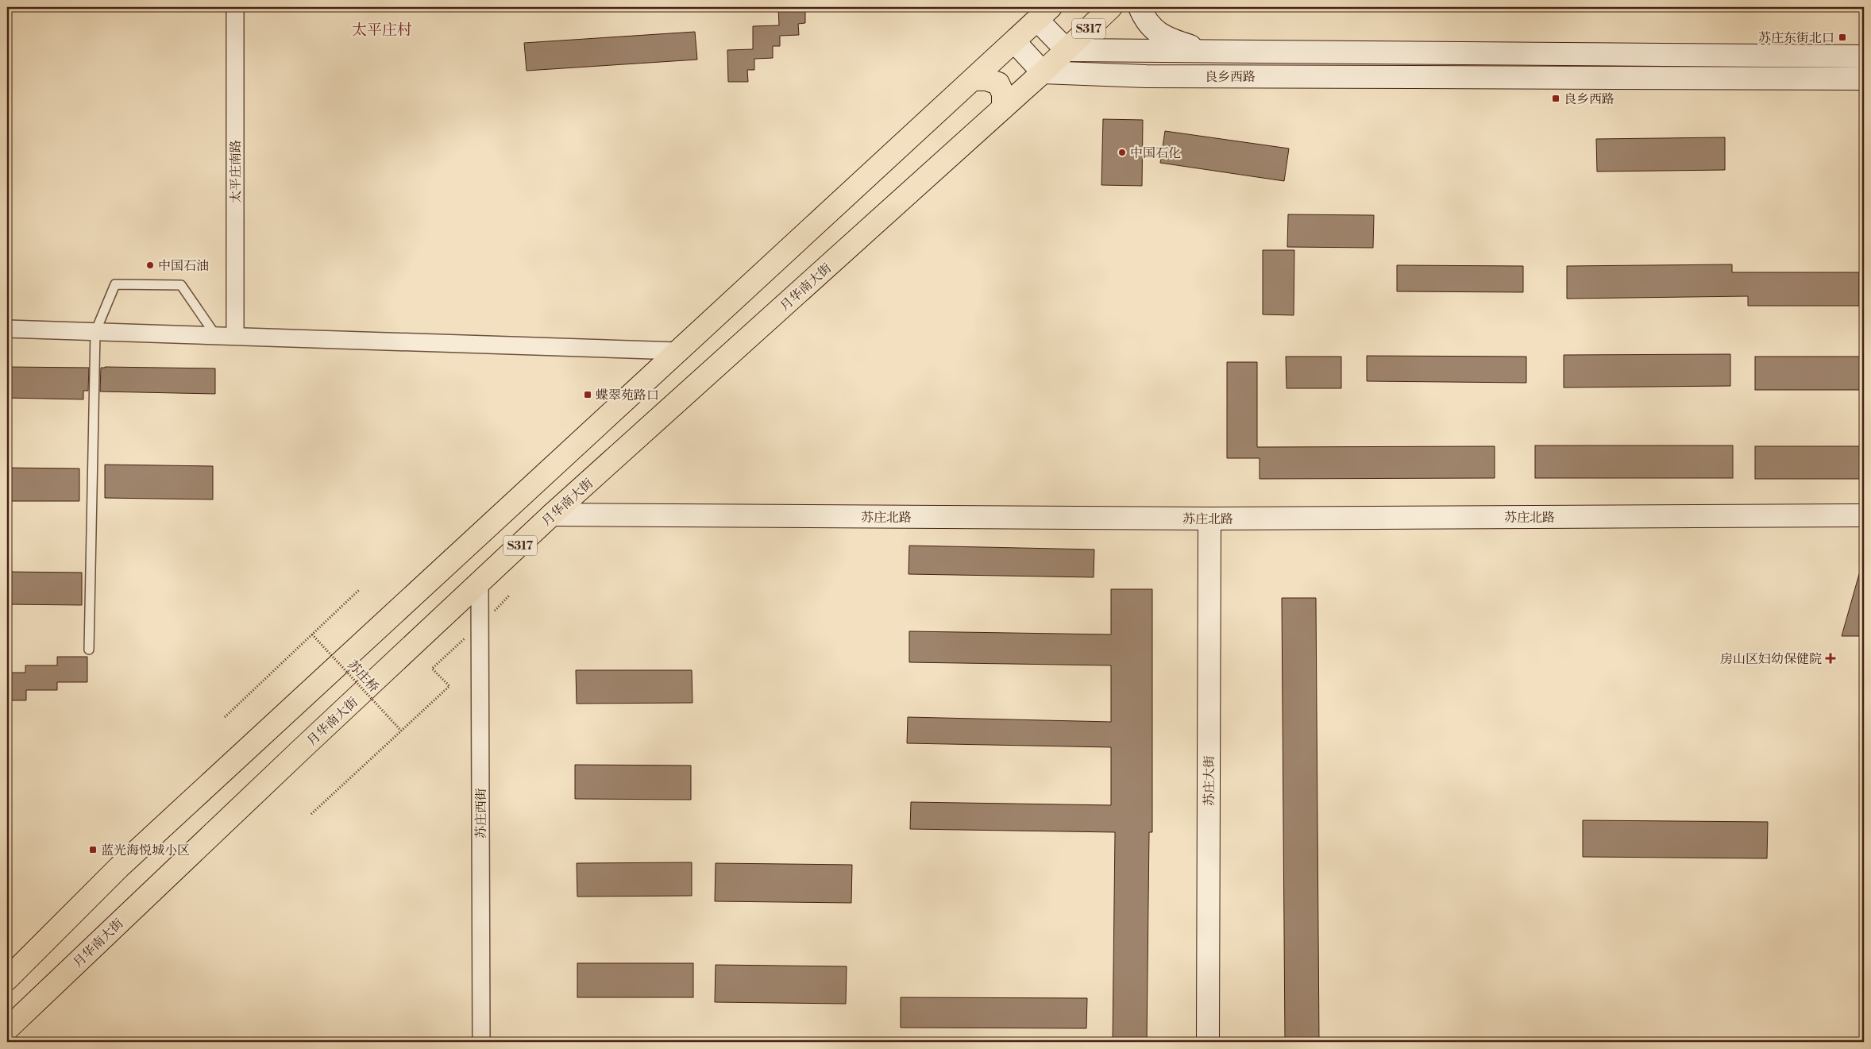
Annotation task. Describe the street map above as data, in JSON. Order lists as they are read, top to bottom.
{
  "streets": {
    "main road": [
      "S317",
      "良乡西路",
      "月华南大街",
      "苏庄北路",
      "苏庄大街"
    ],
    "street": ["太平庄南路", "苏庄西街"],
    "path": ["苏庄桥"]
  },
  "crossings": [
    ["S317", "良乡西路"],
    ["S317", "月华南大街"],
    ["良乡西路", "月华南大街"],
    ["月华南大街", "苏庄北路"],
    ["月华南大街", "苏庄西街"],
    ["苏庄北路", "苏庄大街"]
  ],
  "districts": ["太平庄村"],
  "places": {
    "transit": [
      "苏庄东街北口",
      "良乡西路",
      "蝶翠苑路口",
      "蓝光海悦城小区"
    ],
    "other": ["中国石化", "中国石油"],
    "health": ["房山区妇幼保健院"]
  }
}
